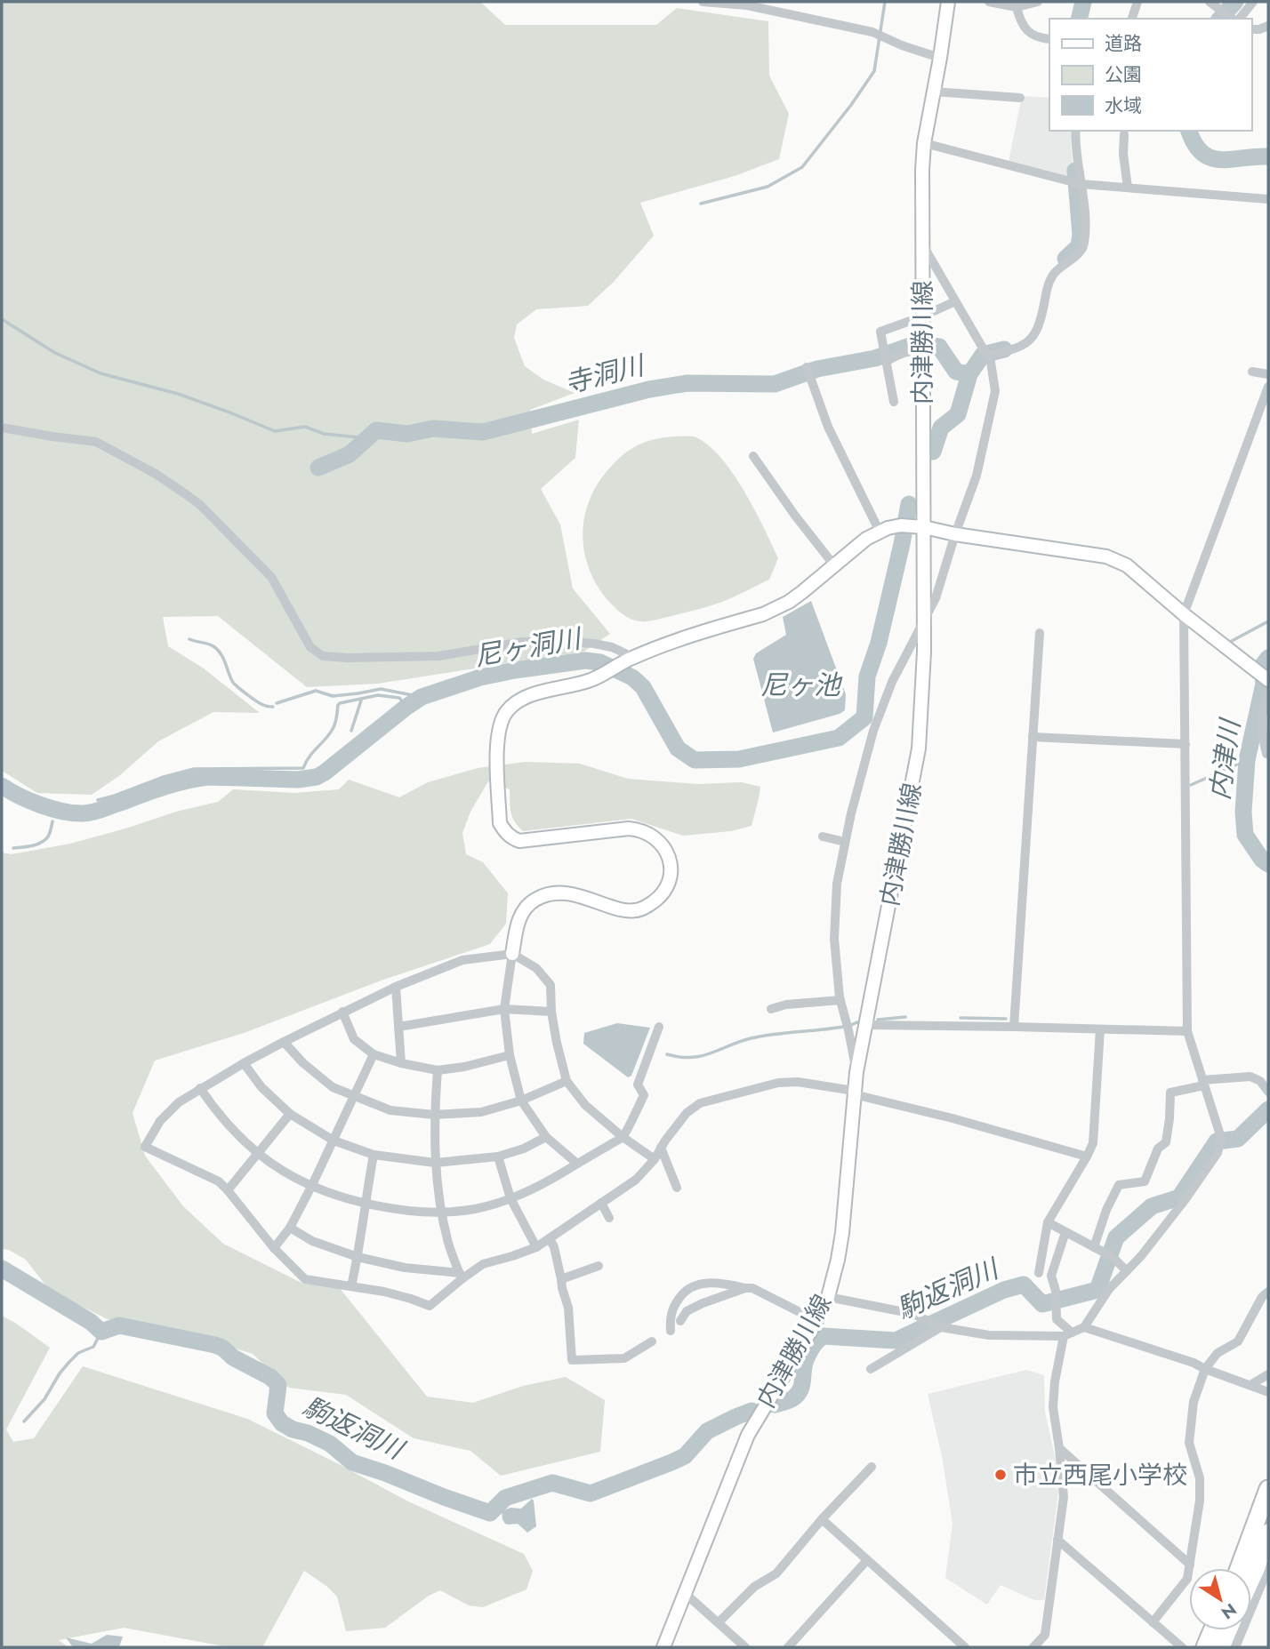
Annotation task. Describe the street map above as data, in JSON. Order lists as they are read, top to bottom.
{
  "streets": {
    "main road": ["内津勝川線"]
  },
  "water": [
    "寺洞川",
    "尼ヶ洞川",
    "尼ヶ池",
    "内津川",
    "駒返洞川"
  ],
  "places": ["市立西尾小学校"],
  "legend": ["道路", "公園", "水域"],
  "north": "bottom right"
}
